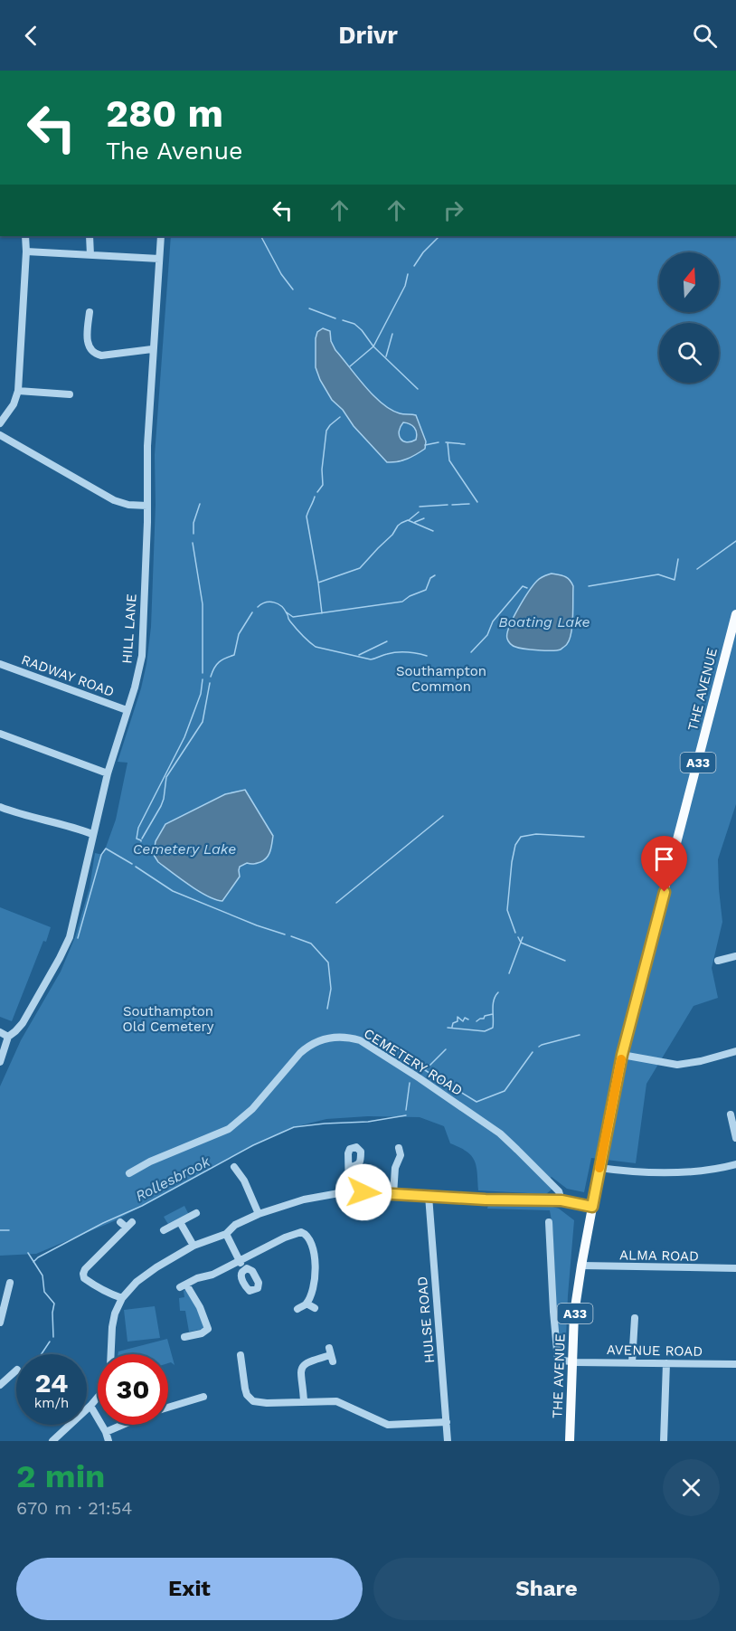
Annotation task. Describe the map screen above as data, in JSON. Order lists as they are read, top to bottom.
{
  "streets": {
    "main road": ["THE AVENUE", "A33"],
    "street": [
      "HILL LANE",
      "RADWAY ROAD",
      "CEMETERY ROAD",
      "ALMA ROAD",
      "HULSE ROAD",
      "AVENUE ROAD"
    ]
  },
  "crossings": [
    ["HILL LANE", "RADWAY ROAD"],
    ["THE AVENUE", "ALMA ROAD"],
    ["THE AVENUE", "AVENUE ROAD"]
  ],
  "water": ["Boating Lake", "Cemetery Lake", "Rollesbrook"],
  "parks": ["Southampton Common", "Southampton Old Cemetery"],
  "north": "top",
  "page": {
    "header": "Drivr",
    "turn": ["280 m", "The Avenue"],
    "speed": "24 km/h",
    "limit": "30",
    "heading": ["2 min", "670 m · 21:54"],
    "buttons": ["Exit", "Share"]
  }
}
